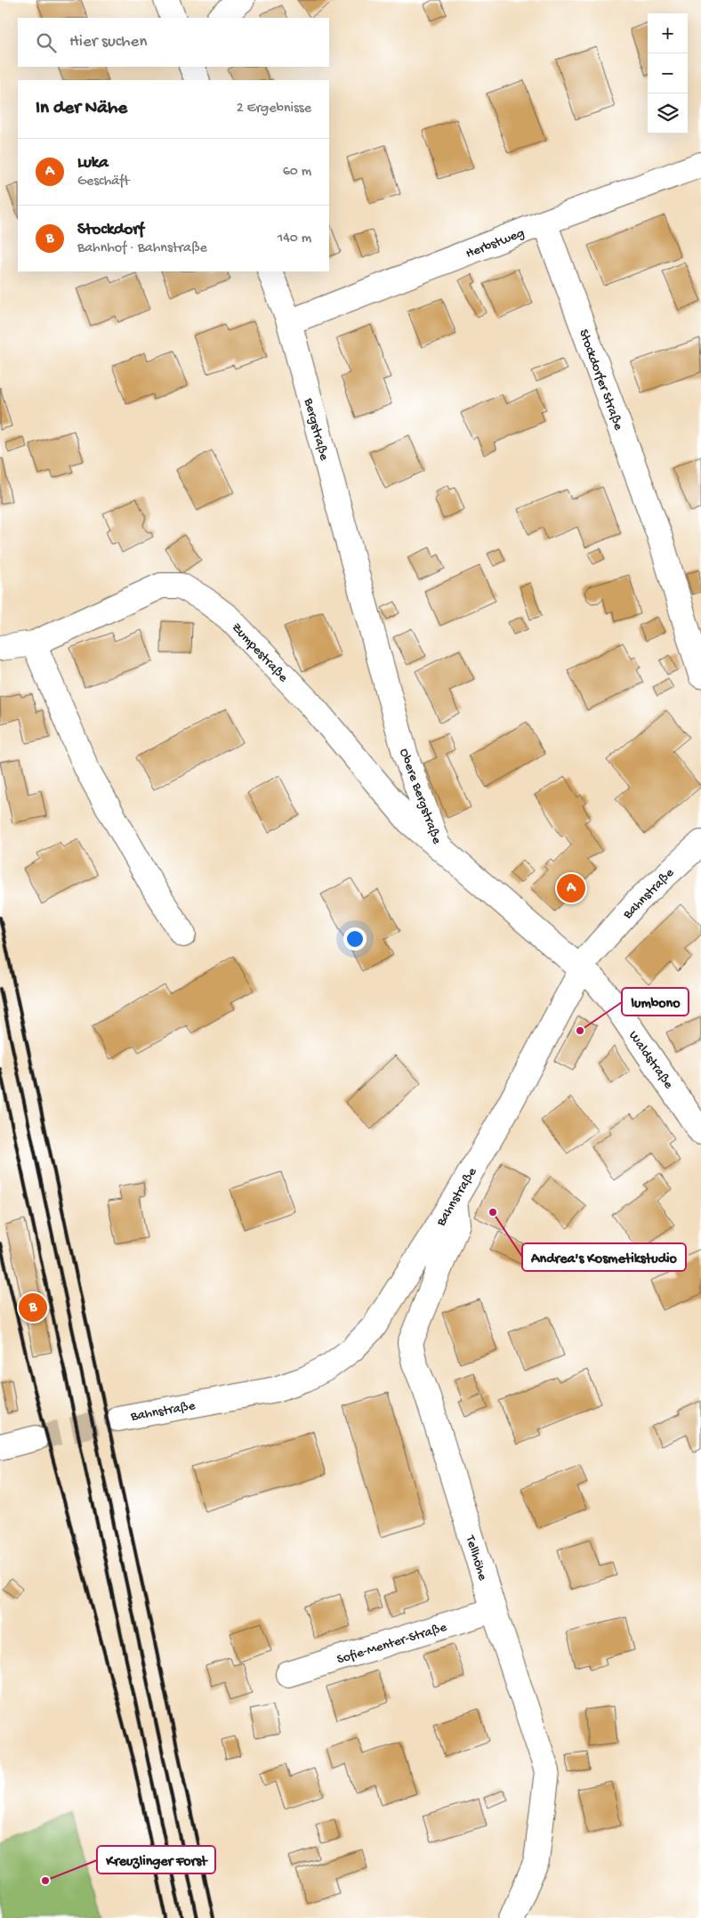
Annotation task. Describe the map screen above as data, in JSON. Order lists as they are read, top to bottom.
{
  "streets": {
    "street": [
      "Herbstweg",
      "Stockdorfer Straße",
      "Bergstraße",
      "Zumpestraße",
      "Obere Bergstraße",
      "Bahnstraße",
      "Waldstraße",
      "Tellhöhe",
      "Sofie-Menter-Straße"
    ]
  },
  "crossings": [
    ["Herbstweg", "Stockdorfer Straße"],
    ["Herbstweg", "Bergstraße"],
    ["Bergstraße", "Obere Bergstraße"],
    ["Zumpestraße", "Obere Bergstraße"],
    ["Obere Bergstraße", "Bahnstraße"],
    ["Obere Bergstraße", "Waldstraße"],
    ["Bahnstraße", "Waldstraße"],
    ["Bahnstraße", "Tellhöhe"],
    ["Tellhöhe", "Sofie-Menter-Straße"]
  ],
  "places": ["lumbono", "Andrea's Kosmetikstudio", "Kreuzlinger Forst"],
  "page": {
    "map_buttons": ["+", "−"],
    "search": "Hier suchen",
    "heading": ["In der Nähe", "2 Ergebnisse"],
    "list": [
      {
        "mark": "A",
        "name": "Luka",
        "note": "Geschäft",
        "value": "60 m"
      },
      {
        "mark": "B",
        "name": "Stockdorf",
        "note": "Bahnhof · Bahnstraße",
        "value": "140 m"
      }
    ],
    "pins": ["A", "B"]
  }
}
